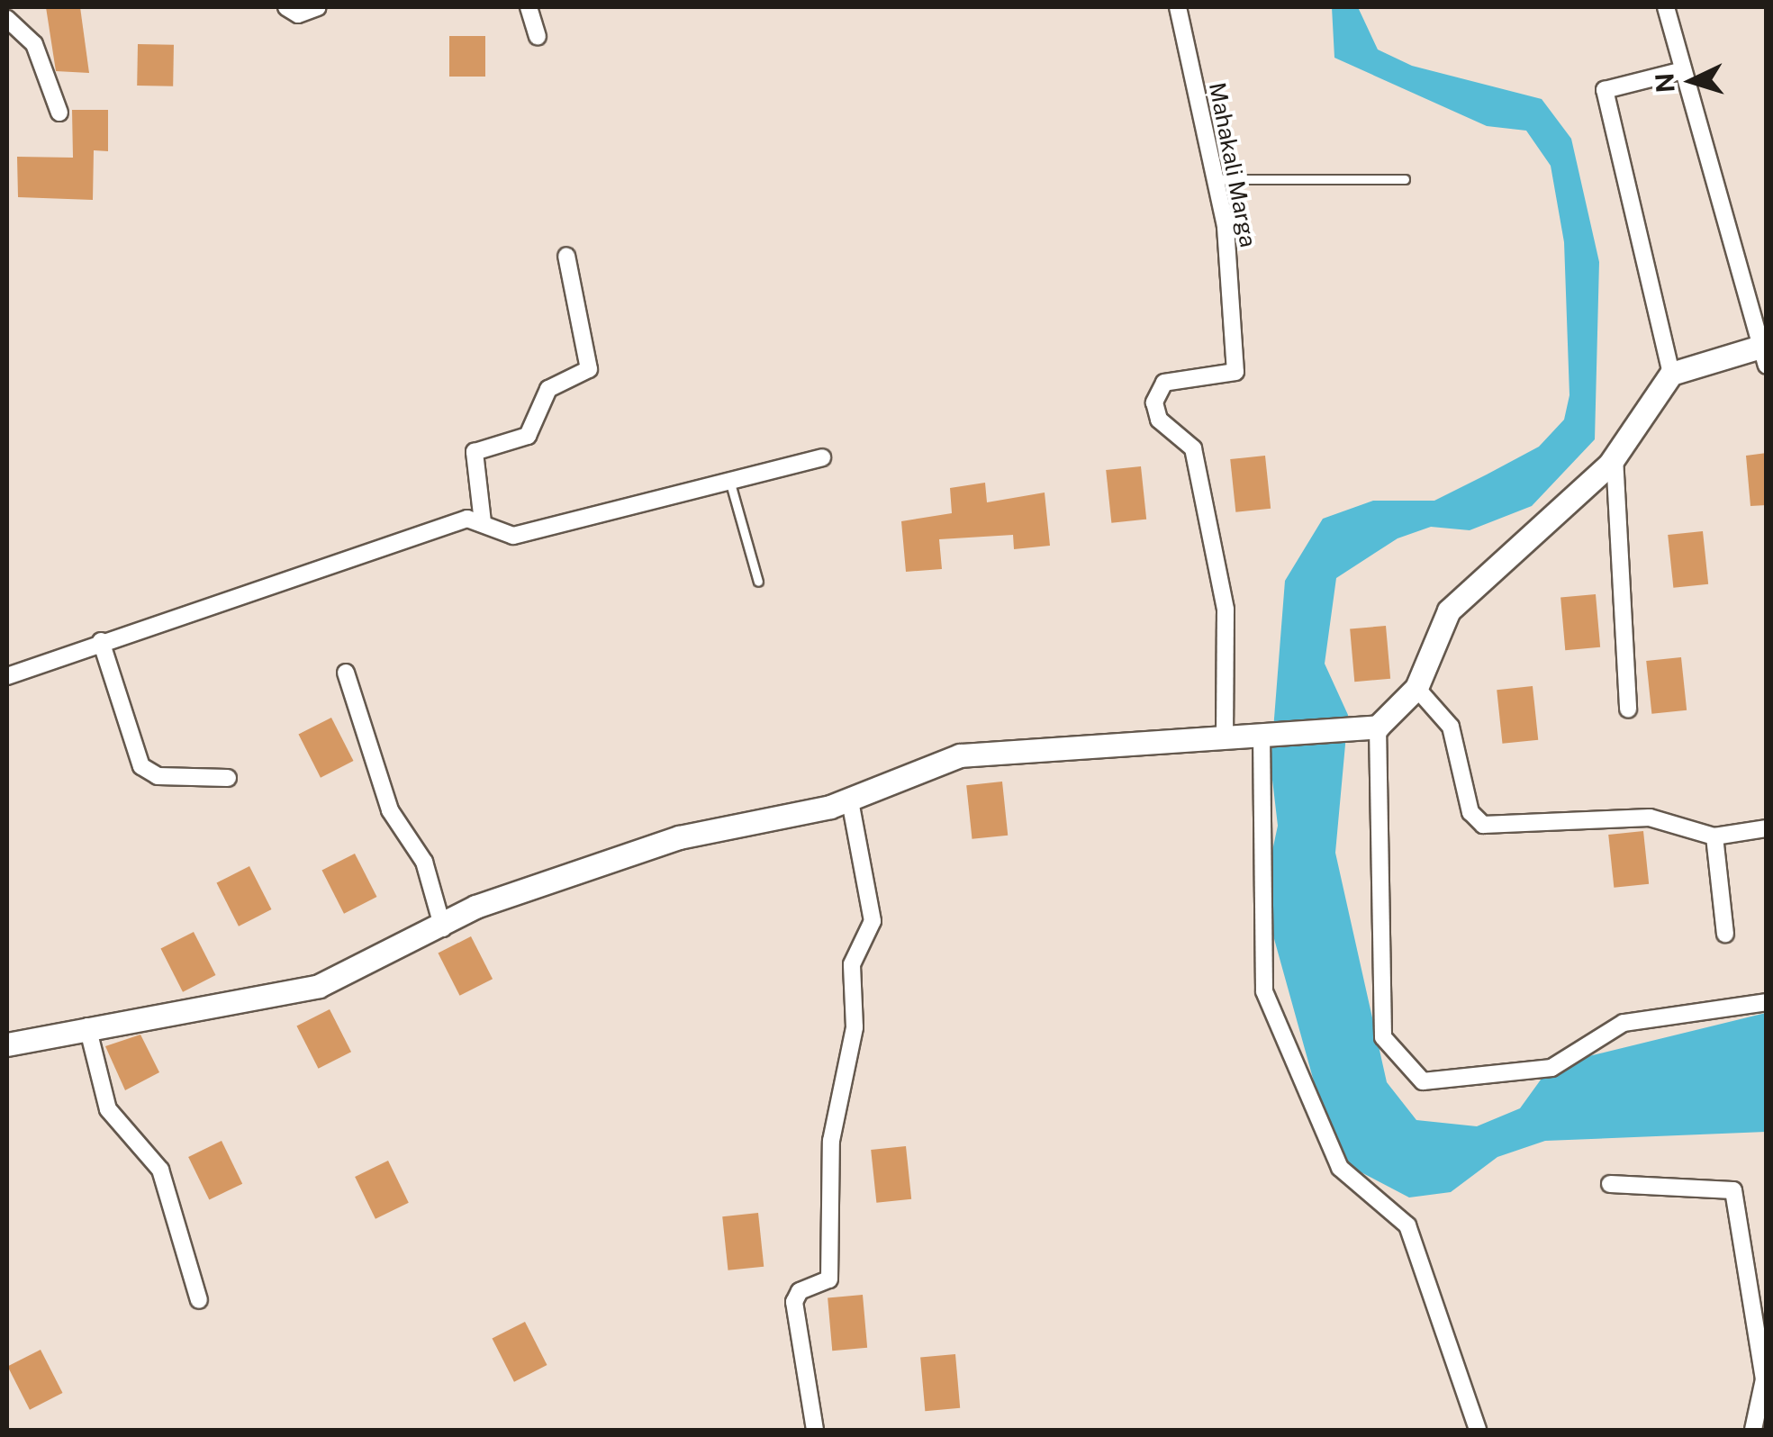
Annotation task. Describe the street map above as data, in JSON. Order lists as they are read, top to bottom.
{
  "streets": {
    "street": ["Mahakali Marga"]
  },
  "north": "left"
}
